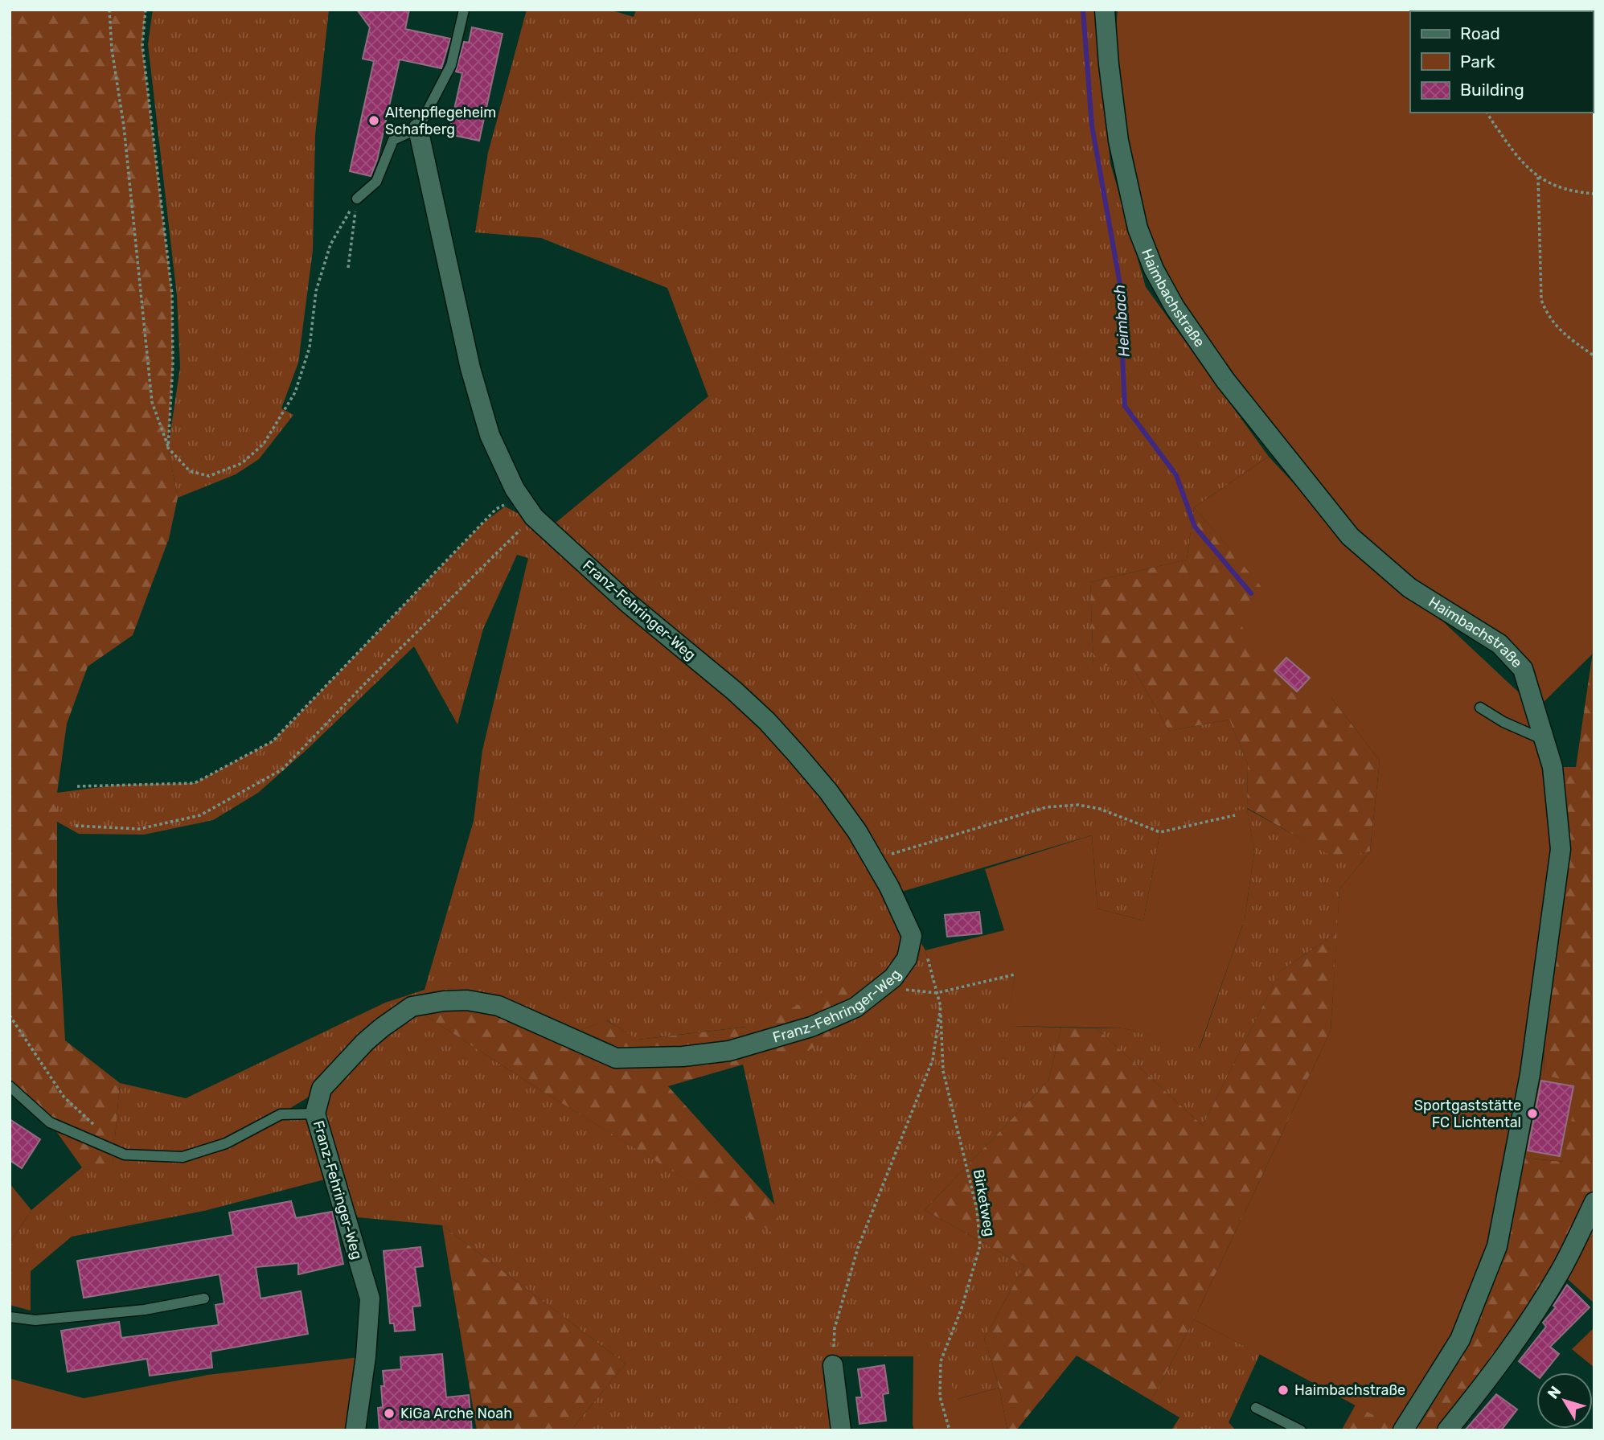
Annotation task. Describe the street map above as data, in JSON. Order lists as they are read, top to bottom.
{
  "streets": {
    "street": ["Haimbachstraße", "Franz-Fehringer-Weg"],
    "path": ["Birketweg"]
  },
  "water": ["Heimbach"],
  "places": [
    "Altenpflegeheim Schafberg",
    "Sportgaststätte FC Lichtental",
    "Haimbachstraße",
    "KiGa Arche Noah"
  ],
  "legend": ["Road", "Park", "Building"],
  "north": "top left"
}
